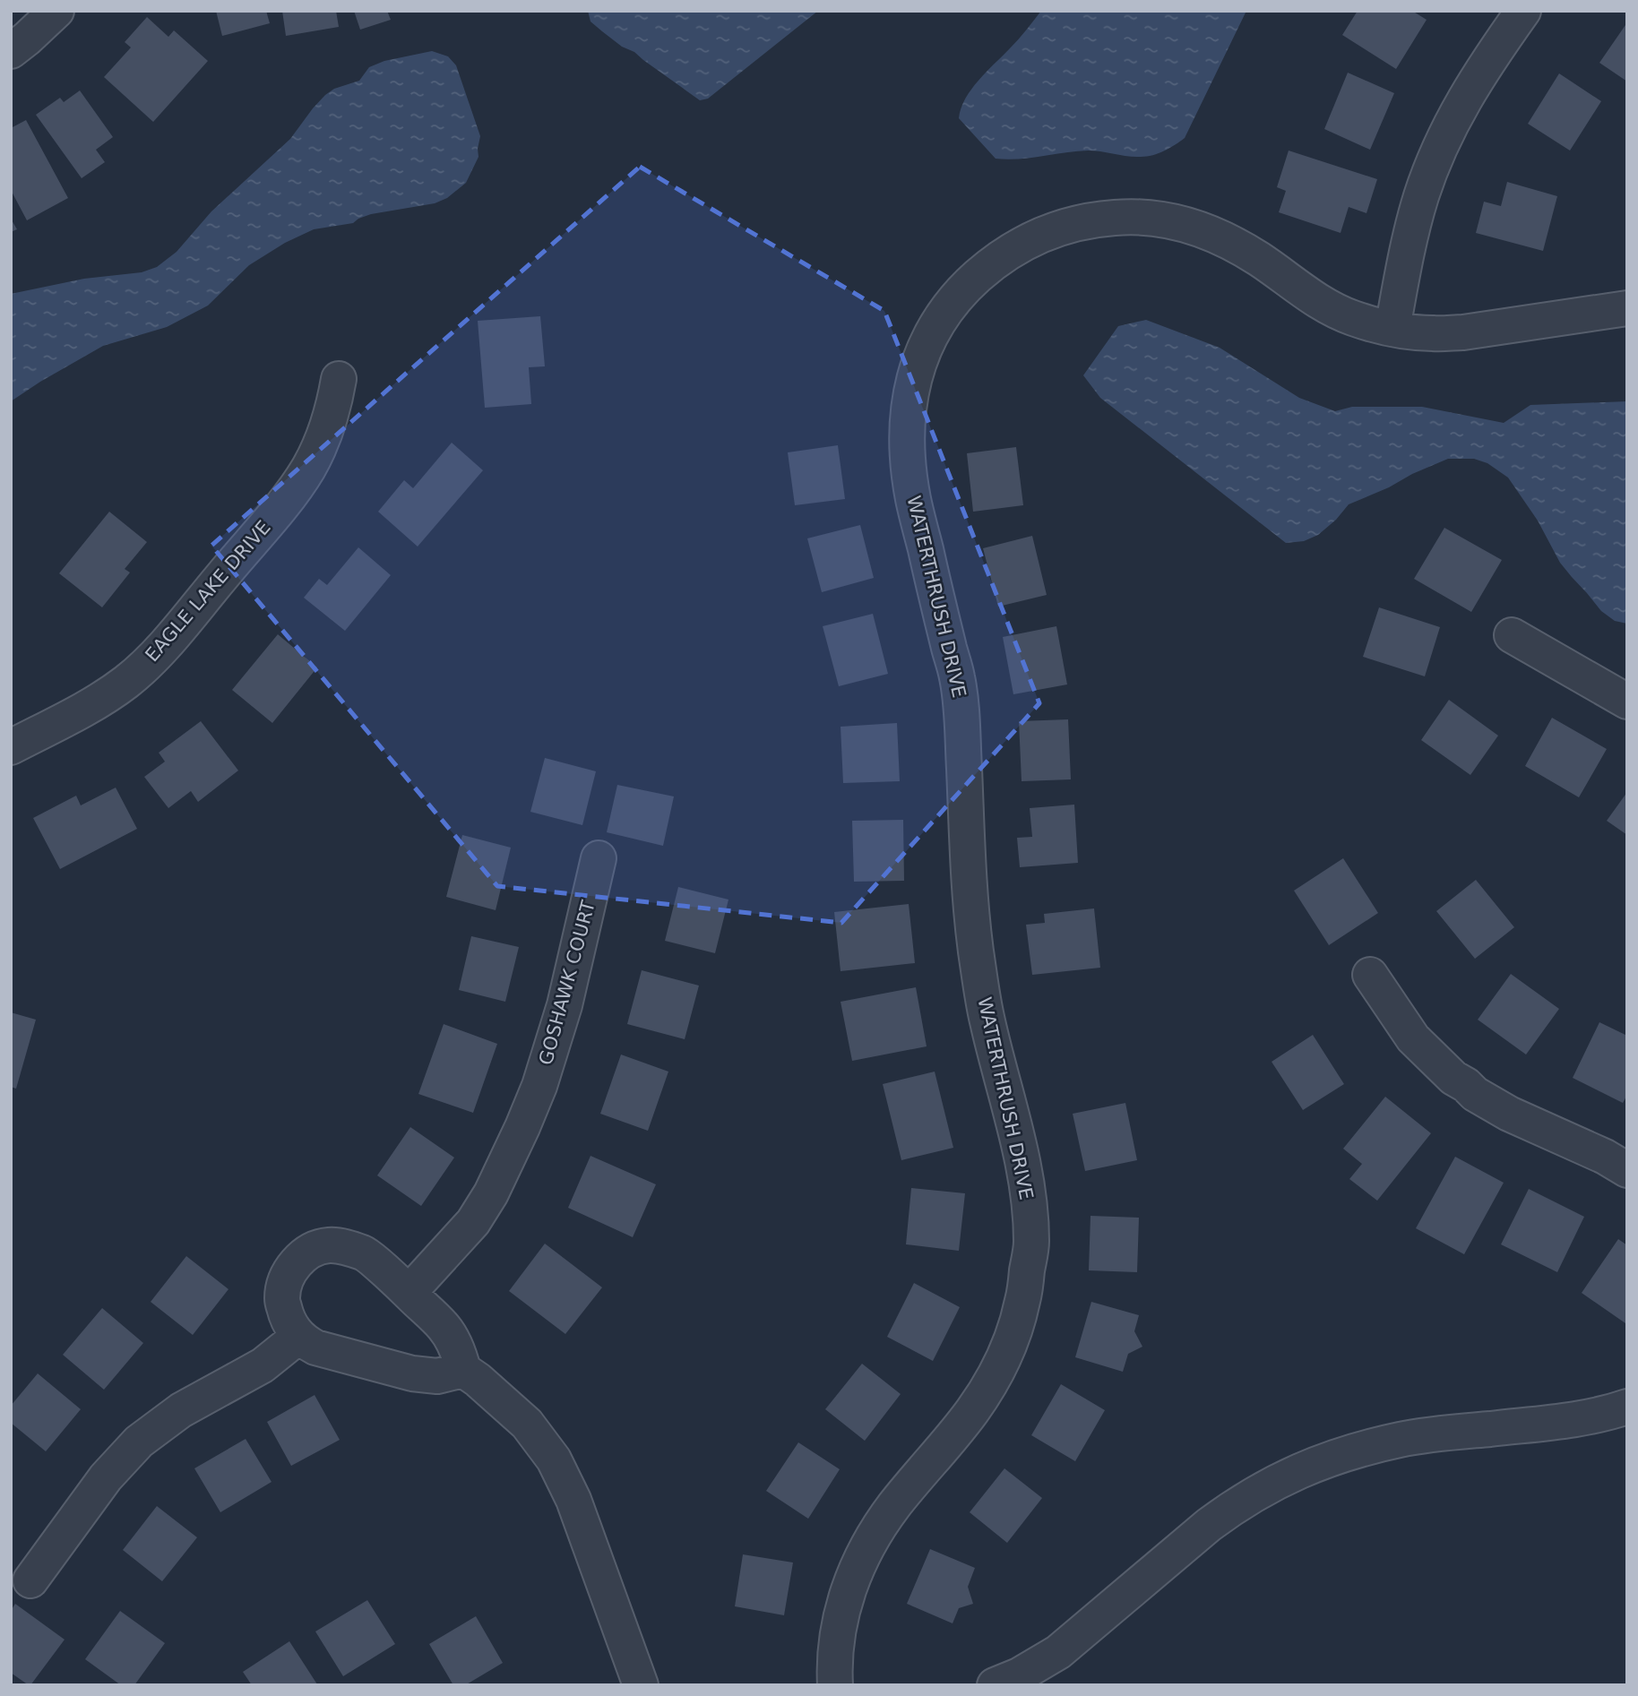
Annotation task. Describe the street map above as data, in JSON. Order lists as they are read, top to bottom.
{
  "streets": {
    "street": ["EAGLE LAKE DRIVE", "WATERTHRUSH DRIVE", "GOSHAWK COURT"]
  }
}
